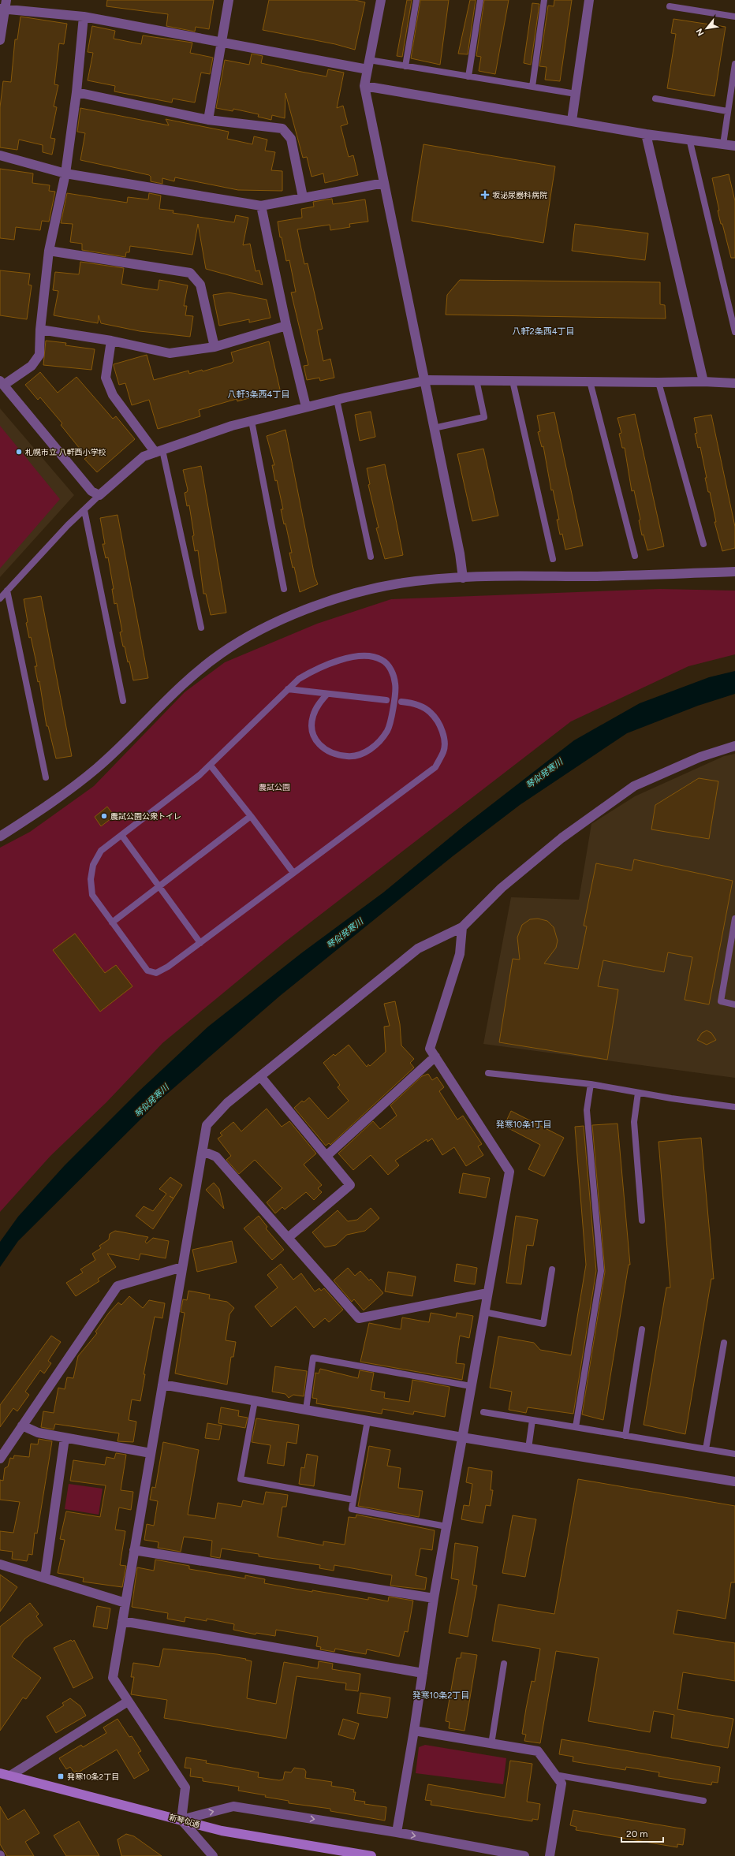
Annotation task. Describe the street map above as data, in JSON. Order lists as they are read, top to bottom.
{
  "streets": {
    "street": ["新琴似通"]
  },
  "districts": [
    "八軒2条西4丁目",
    "八軒3条西4丁目",
    "発寒10条1丁目",
    "発寒10条2丁目"
  ],
  "water": ["琴似発寒川"],
  "parks": ["農試公園"],
  "places": {
    "health": ["坂泌尿器科病院"],
    "other": ["札幌市立 八軒西小学校", "農試公園公衆トイレ"],
    "transit": ["発寒10条2丁目"]
  },
  "scale_bar": "20 m",
  "north": "bottom left"
}
